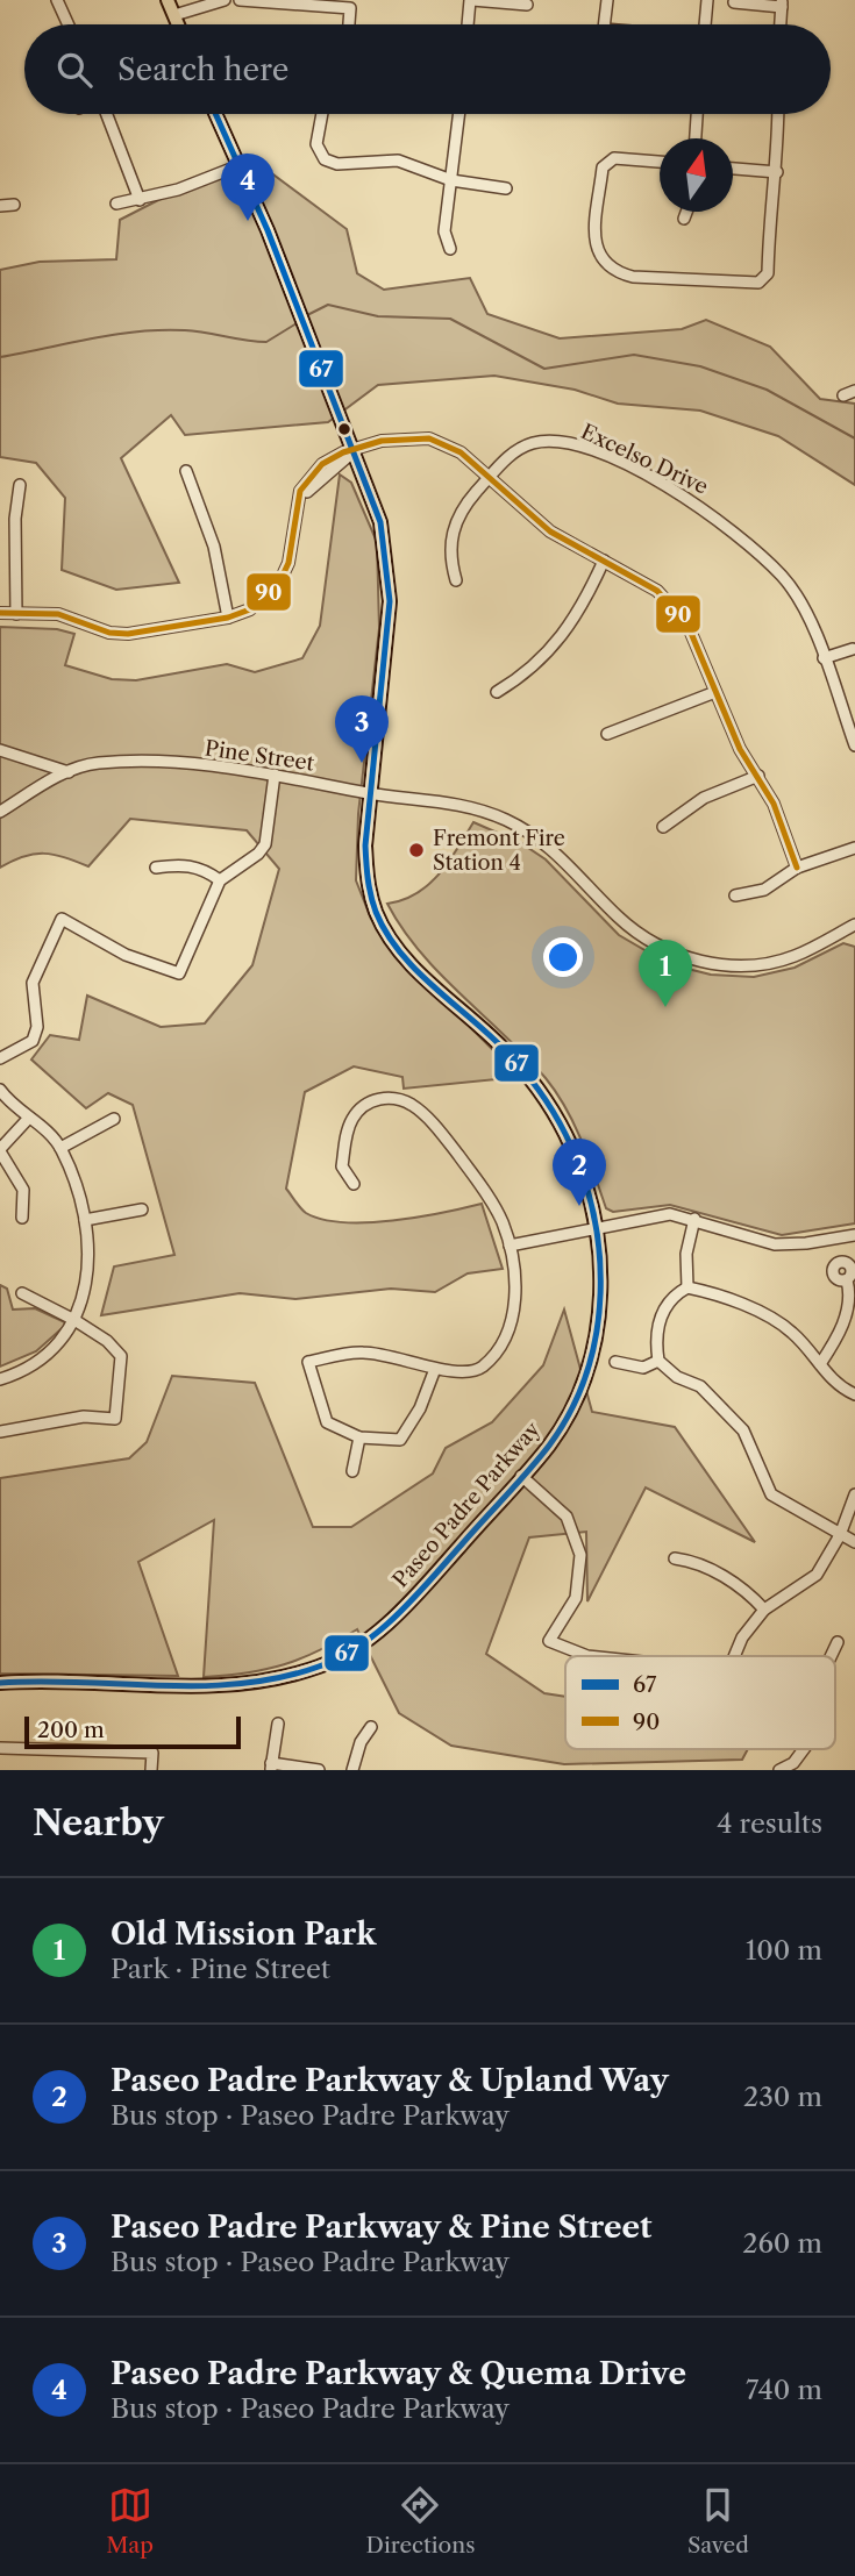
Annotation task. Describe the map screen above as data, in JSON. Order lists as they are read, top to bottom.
{
  "streets": {
    "main road": ["Paseo Padre Parkway"],
    "street": ["Excelso Drive", "Pine Street"]
  },
  "crossings": [
    ["Pine Street", "Paseo Padre Parkway"]
  ],
  "places": ["Fremont Fire Station 4"],
  "lines": ["transit line 67", "transit line 90"],
  "legend": ["67", "90"],
  "scale_bar": "200 m",
  "north": "top",
  "page": {
    "search": "Search here",
    "pins": [
      "4",
      "3",
      "1",
      "2"
    ],
    "scale": "200 m",
    "heading": ["Nearby", "4 results"],
    "list": [
      {
        "mark": "1",
        "name": "Old Mission Park",
        "note": "Park · Pine Street",
        "value": "100 m"
      },
      {
        "mark": "2",
        "name": "Paseo Padre Parkway & Upland Way",
        "note": "Bus stop · Paseo Padre Parkway",
        "value": "230 m"
      },
      {
        "mark": "3",
        "name": "Paseo Padre Parkway & Pine Street",
        "note": "Bus stop · Paseo Padre Parkway",
        "value": "260 m"
      },
      {
        "mark": "4",
        "name": "Paseo Padre Parkway & Quema Drive",
        "note": "Bus stop · Paseo Padre Parkway",
        "value": "740 m"
      }
    ],
    "nav": ["Map", "Directions", "Saved"]
  }
}
